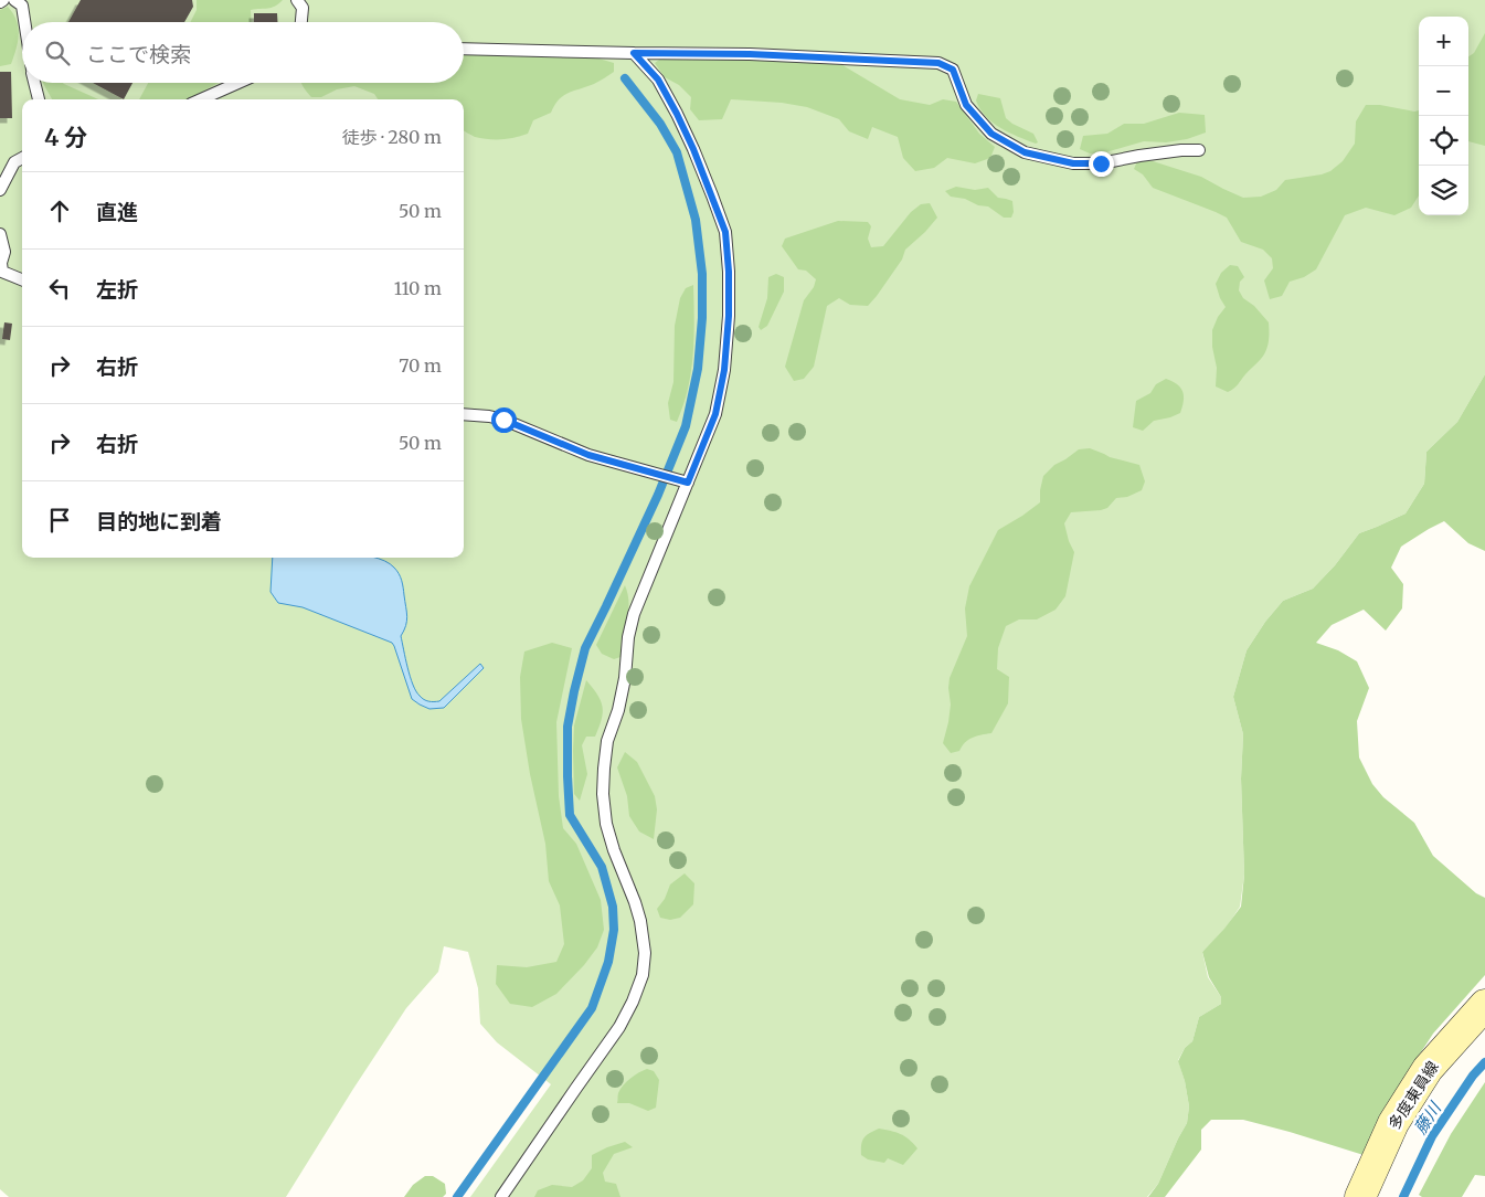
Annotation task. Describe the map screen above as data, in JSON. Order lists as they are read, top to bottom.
{
  "streets": {
    "main road": ["多度東員線"]
  },
  "water": ["藤川"],
  "page": {
    "map_buttons": ["+", "−"],
    "search": "ここで検索",
    "heading": ["4 分", "徒歩 · 280 m"],
    "list": [
      ["直進", "50 m"],
      ["左折", "110 m"],
      ["右折", "70 m"],
      ["右折", "50 m"],
      "目的地に到着"
    ]
  }
}
